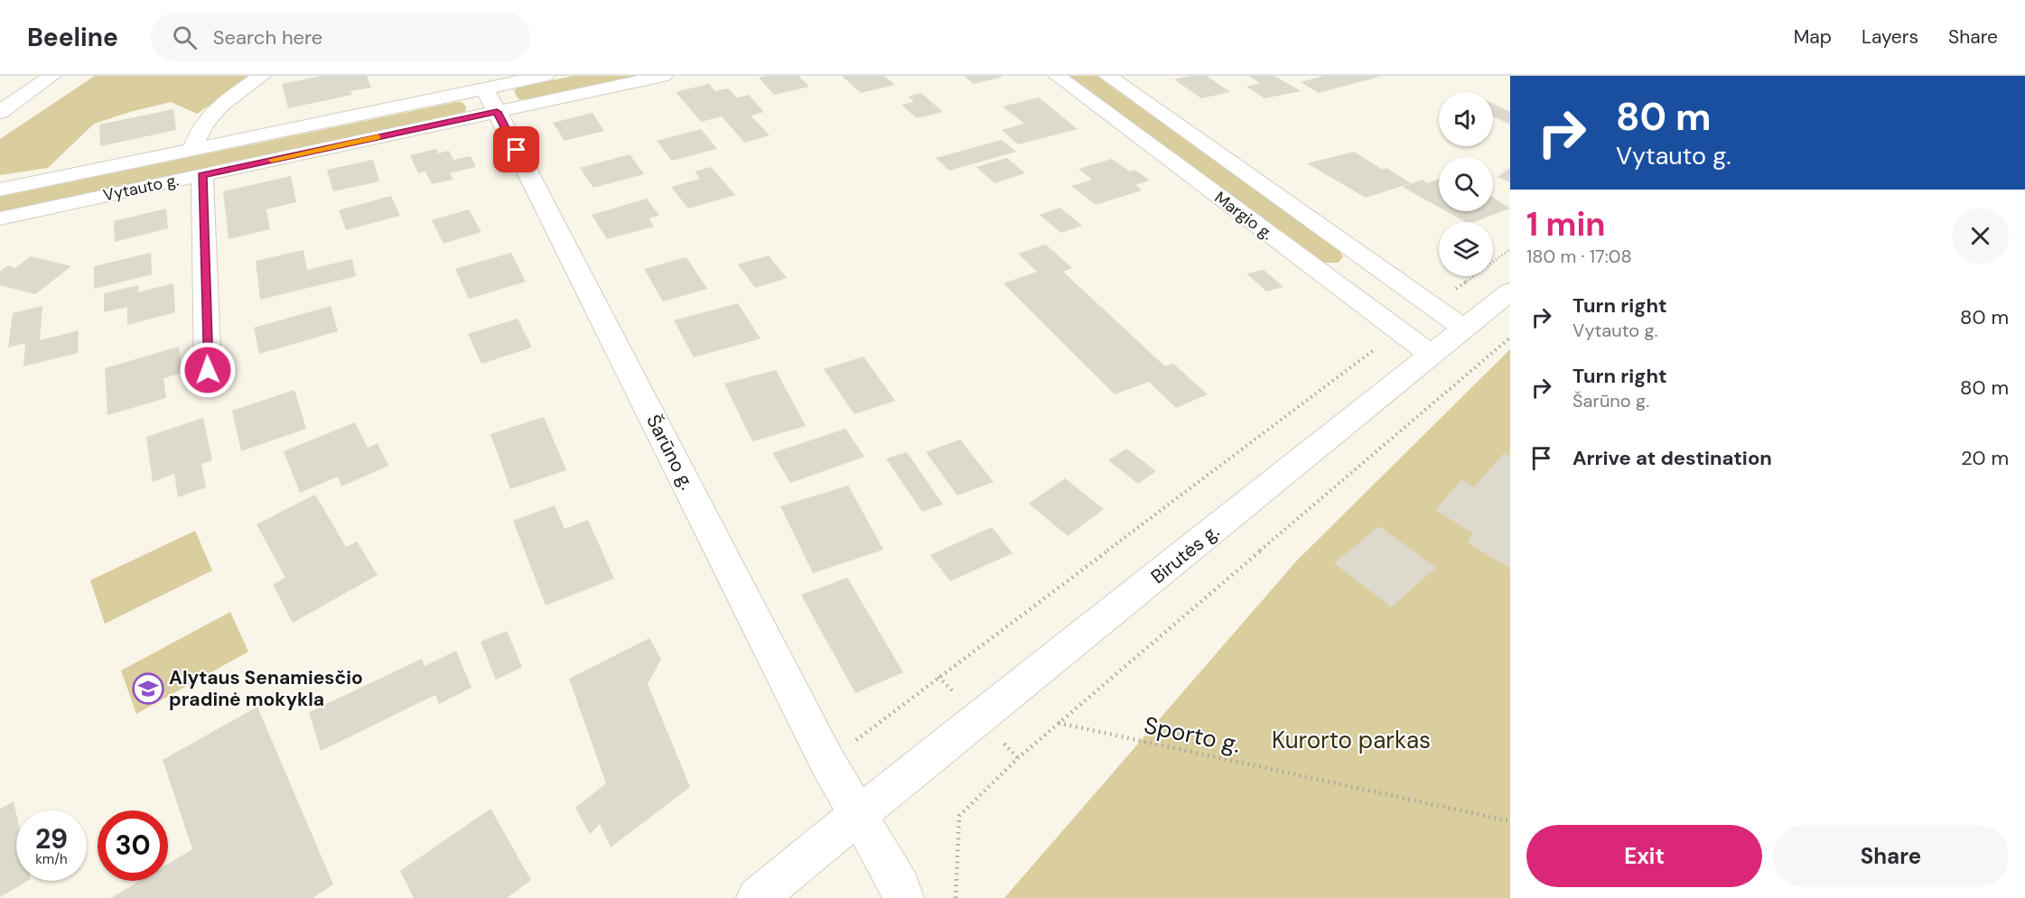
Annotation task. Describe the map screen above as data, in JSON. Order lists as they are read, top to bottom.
{
  "streets": {
    "street": [
      "Vytauto g.",
      "Margio g.",
      "Šarūno g.",
      "Birutės g."
    ],
    "path": ["Sporto g."]
  },
  "crossings": [
    ["Vytauto g.", "Šarūno g."],
    ["Margio g.", "Birutės g."],
    ["Šarūno g.", "Birutės g."]
  ],
  "parks": ["Kurorto parkas"],
  "places": {
    "school or university": ["Alytaus Senamiesčio pradinė mokykla"]
  },
  "page": {
    "header": "Beeline",
    "search": "Search here",
    "nav": ["Map", "Layers", "Share"],
    "turn": ["80 m", "Vytauto g."],
    "heading": ["1 min", "180 m · 17:08"],
    "list": [
      {
        "name": "Turn right",
        "note": "Vytauto g.",
        "value": "80 m"
      },
      {
        "name": "Turn right",
        "note": "Šarūno g.",
        "value": "80 m"
      },
      {
        "name": "Arrive at destination",
        "value": "20 m"
      }
    ],
    "speed": "29 km/h",
    "limit": "30",
    "buttons": ["Exit", "Share"]
  }
}
